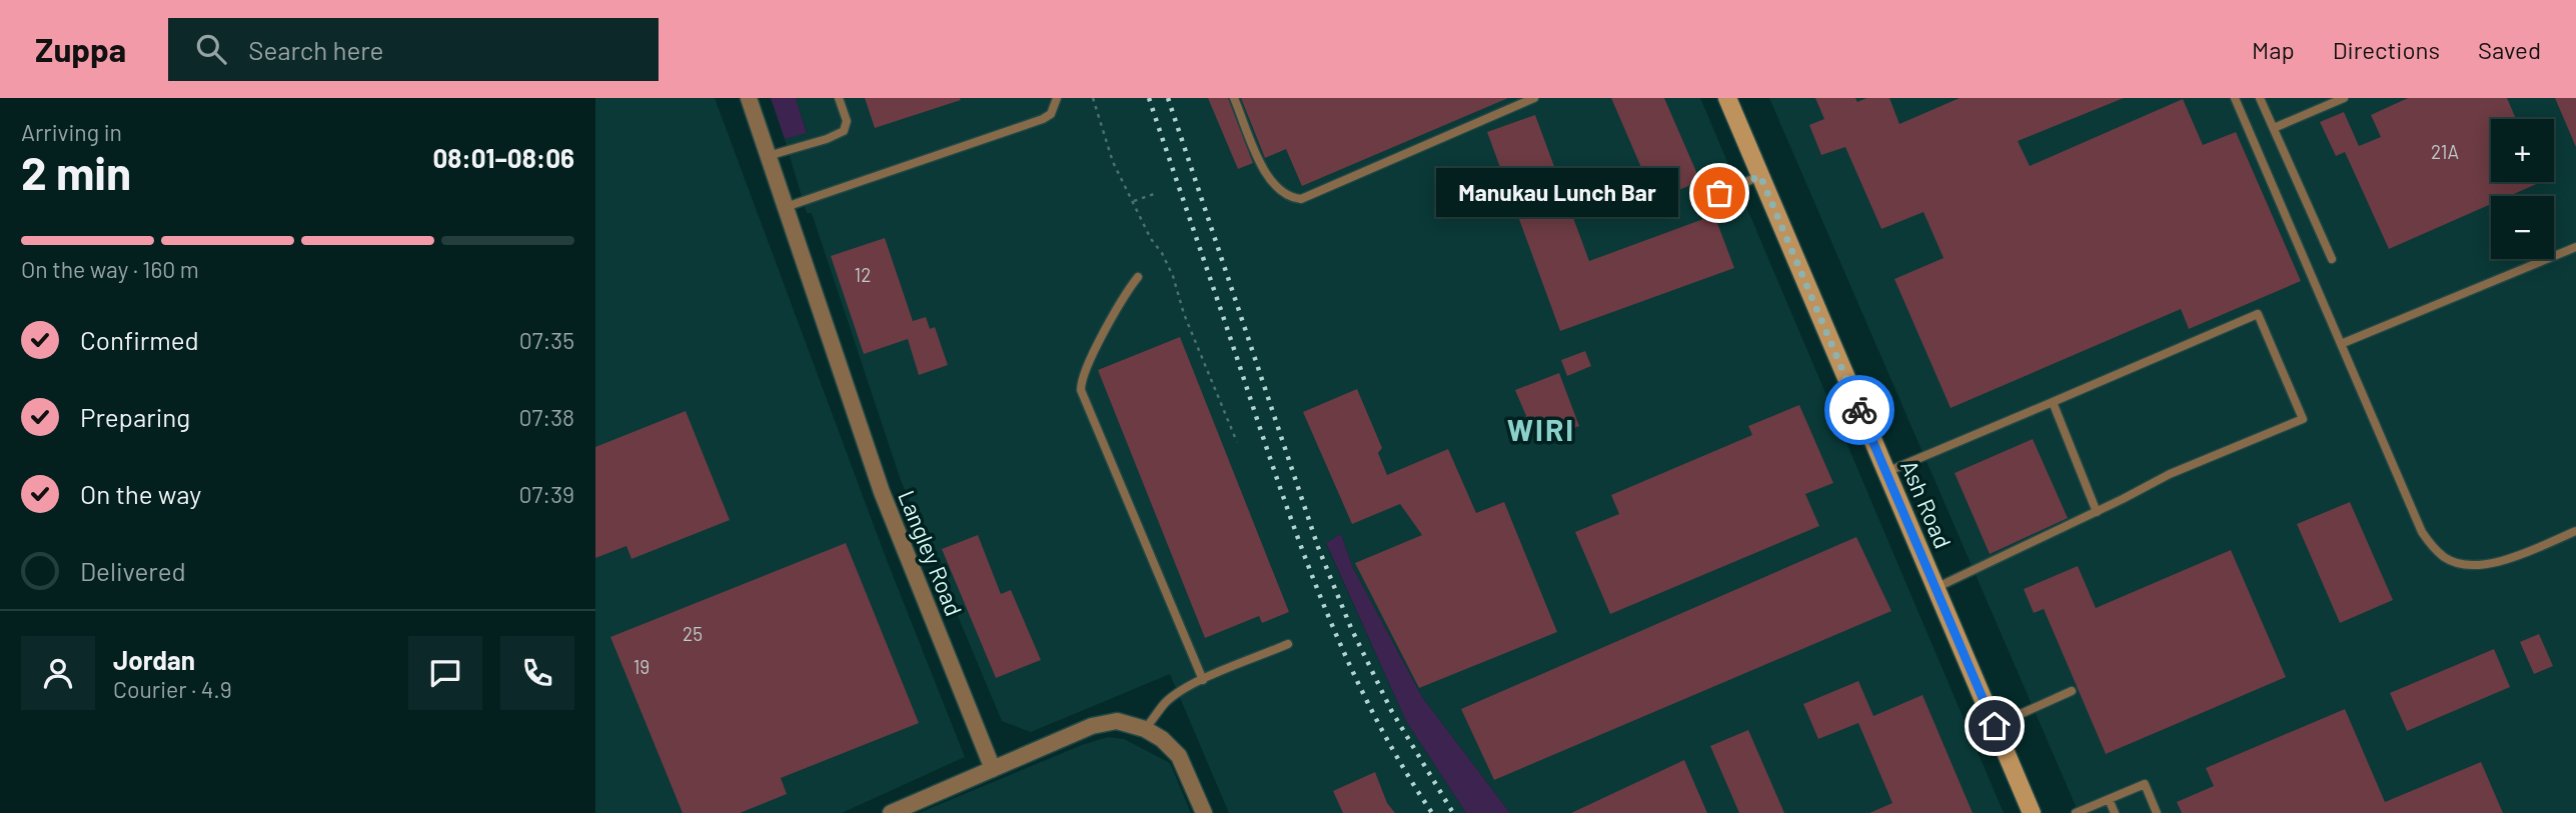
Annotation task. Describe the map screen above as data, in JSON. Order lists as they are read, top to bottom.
{
  "streets": {
    "main road": ["Ash Road"],
    "street": ["Langley Road"]
  },
  "districts": ["WIRI"],
  "places": ["Manukau Lunch Bar"],
  "house_numbers": [
    "21A",
    "12",
    "25",
    "19"
  ],
  "page": {
    "header": "Zuppa",
    "search": "Search here",
    "nav": ["Map", "Directions", "Saved"],
    "heading": ["2 min", "Arriving in", "08:01–08:06"],
    "panel": ["Jordan", "Courier · 4.9"],
    "map_buttons": ["+", "−"],
    "bubble": "Manukau Lunch Bar",
    "bar": "On the way · 160 m",
    "list": [
      ["Confirmed", "07:35"],
      ["Preparing", "07:38"],
      ["On the way", "07:39"],
      "Delivered"
    ]
  }
}
